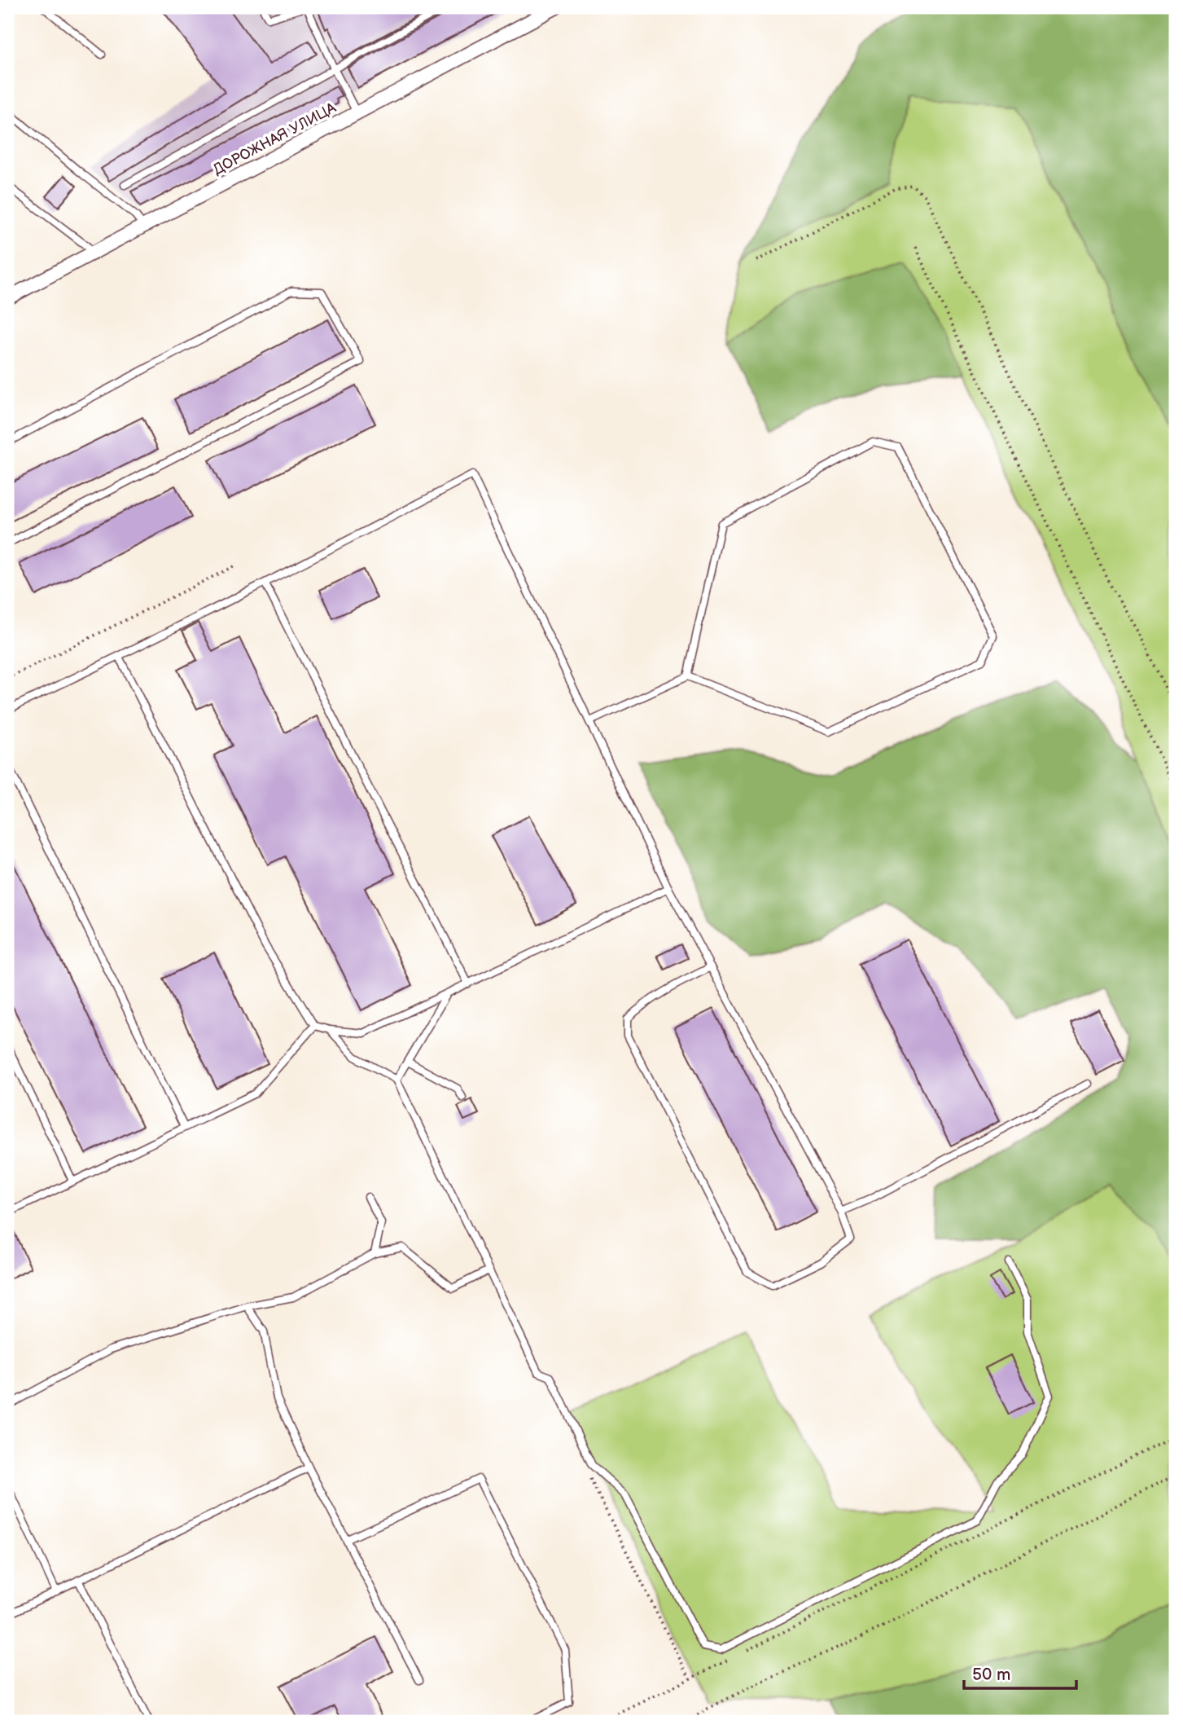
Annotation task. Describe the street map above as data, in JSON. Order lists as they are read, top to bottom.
{
  "streets": {
    "street": ["ДОРОЖНАЯ УЛИЦА"]
  },
  "scale_bar": "50 m"
}
